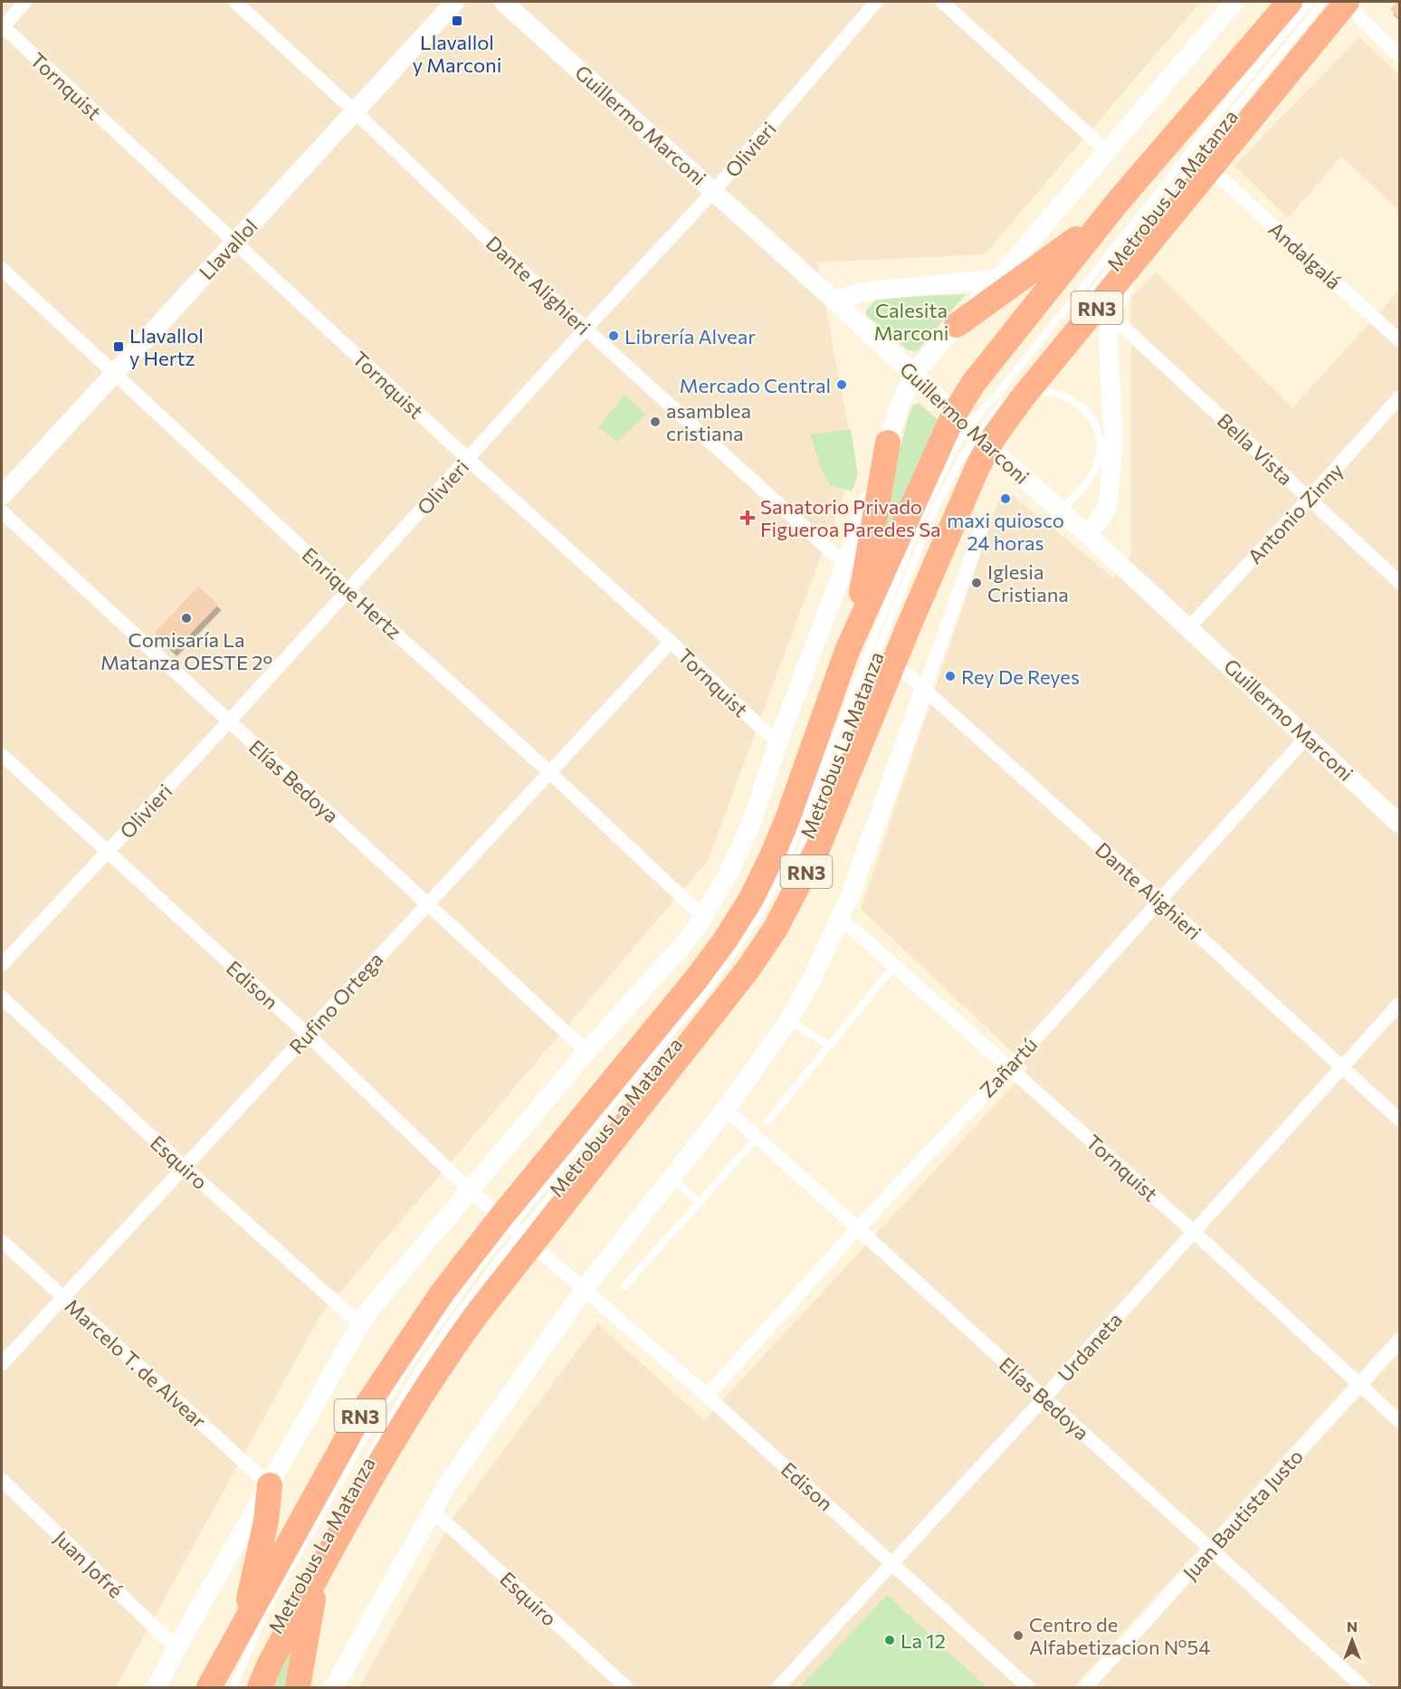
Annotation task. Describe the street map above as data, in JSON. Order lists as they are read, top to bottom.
{
  "streets": {
    "highway": ["RN3"],
    "street": [
      "Tornquist",
      "Guillermo Marconi",
      "Olivieri",
      "Llavallol",
      "Andalgalá",
      "Dante Alighieri",
      "Bella Vista",
      "Antonio Zinny",
      "Enrique Hertz",
      "Elías Bedoya",
      "Edison",
      "Rufino Ortega",
      "Zañartú",
      "Esquiro",
      "Urdaneta",
      "Marcelo T. de Alvear",
      "Juan Bautista Justo",
      "Juan Jofré"
    ],
    "lane": ["Metrobus La Matanza"]
  },
  "crossings": [
    ["Tornquist", "Olivieri"],
    ["Tornquist", "Llavallol"],
    ["Tornquist", "Rufino Ortega"],
    ["Tornquist", "Zañartú"],
    ["Tornquist", "Urdaneta"],
    ["Tornquist", "Juan Bautista Justo"],
    ["Guillermo Marconi", "Olivieri"],
    ["Guillermo Marconi", "Metrobus La Matanza"],
    ["Guillermo Marconi", "RN3"],
    ["Guillermo Marconi", "Antonio Zinny"],
    ["Guillermo Marconi", "Zañartú"],
    ["Olivieri", "Dante Alighieri"],
    ["Olivieri", "Enrique Hertz"],
    ["Olivieri", "Elías Bedoya"],
    ["Olivieri", "Edison"],
    ["Metrobus La Matanza", "RN3"],
    ["Metrobus La Matanza", "Edison"],
    ["Llavallol", "Dante Alighieri"],
    ["Llavallol", "Enrique Hertz"],
    ["Andalgalá", "RN3"],
    ["Dante Alighieri", "RN3"],
    ["Dante Alighieri", "Zañartú"],
    ["Dante Alighieri", "Urdaneta"],
    ["RN3", "Edison"],
    ["RN3", "Marcelo T. de Alvear"],
    ["Bella Vista", "Antonio Zinny"],
    ["Enrique Hertz", "Rufino Ortega"],
    ["Elías Bedoya", "Rufino Ortega"],
    ["Elías Bedoya", "Zañartú"],
    ["Elías Bedoya", "Urdaneta"],
    ["Elías Bedoya", "Juan Bautista Justo"],
    ["Edison", "Rufino Ortega"],
    ["Edison", "Zañartú"],
    ["Edison", "Urdaneta"],
    ["Rufino Ortega", "Esquiro"],
    ["Rufino Ortega", "Marcelo T. de Alvear"]
  ],
  "parks": ["Calesita Marconi"],
  "places": {
    "transit": ["Llavallol y Marconi", "Llavallol y Hertz"],
    "other": [
      "Librería Alvear",
      "Mercado Central",
      "asamblea cristiana",
      "maxi quiosco 24 horas",
      "Iglesia Cristiana",
      "Comisaría La Matanza OESTE 2°",
      "Rey De Reyes",
      "Centro de Alfabetizacion Nº54",
      "La 12"
    ],
    "health": ["Sanatorio Privado Figueroa Paredes Sa"]
  },
  "north": "top"
}
